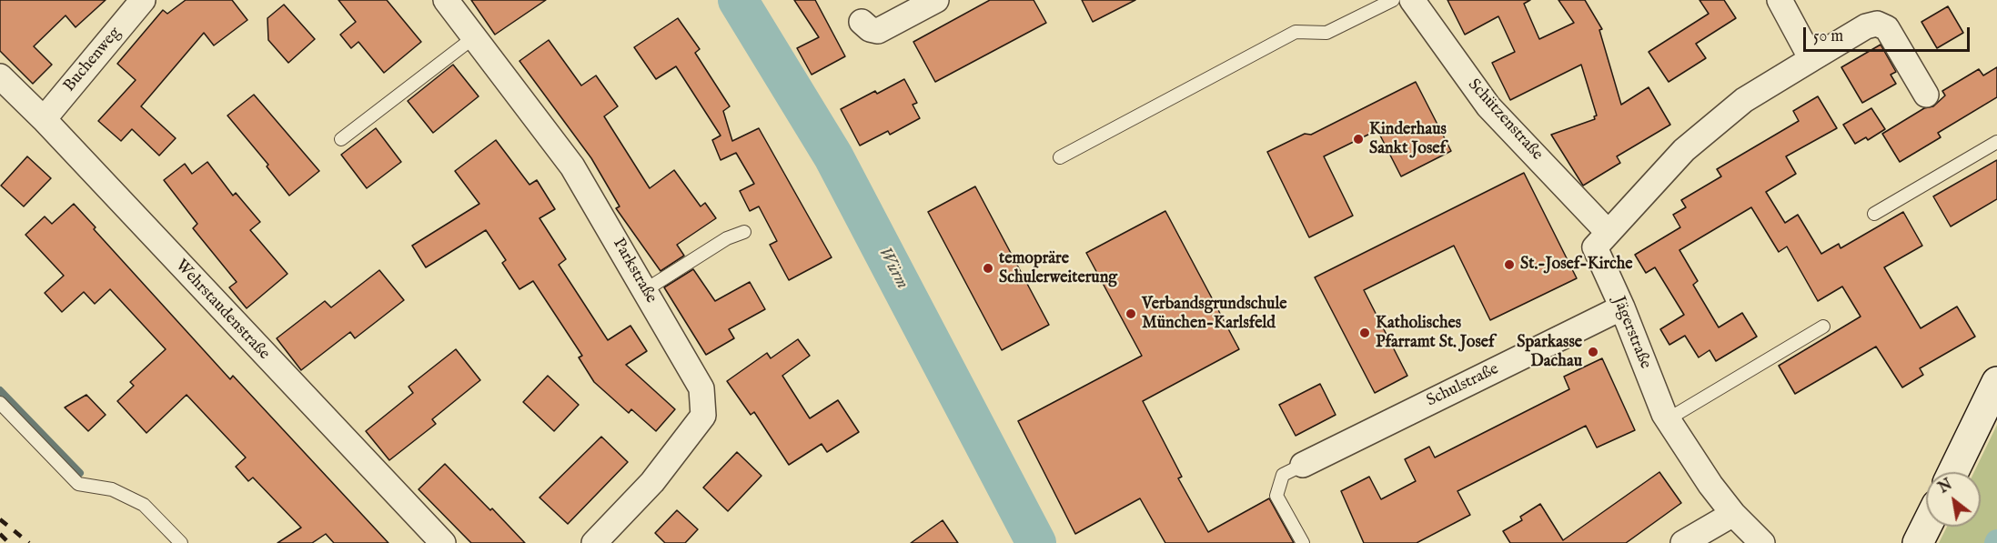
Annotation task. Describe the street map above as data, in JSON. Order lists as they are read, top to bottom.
{
  "streets": {
    "street": [
      "Buchenweg",
      "Schützenstraße",
      "Parkstraße",
      "Wehrstaudenstraße",
      "Jägerstraße",
      "Schulstraße"
    ]
  },
  "crossings": [
    ["Buchenweg", "Wehrstaudenstraße"],
    ["Schützenstraße", "Jägerstraße"],
    ["Jägerstraße", "Schulstraße"]
  ],
  "water": ["Würm"],
  "places": [
    "Kinderhaus Sankt Josef",
    "St.-Josef-Kirche",
    "temopräre Schulerweiterung",
    "Verbandsgrundschule München-Karlsfeld",
    "Katholisches Pfarramt St. Josef",
    "Sparkasse Dachau"
  ],
  "scale_bar": "50 m",
  "north": "top left"
}
